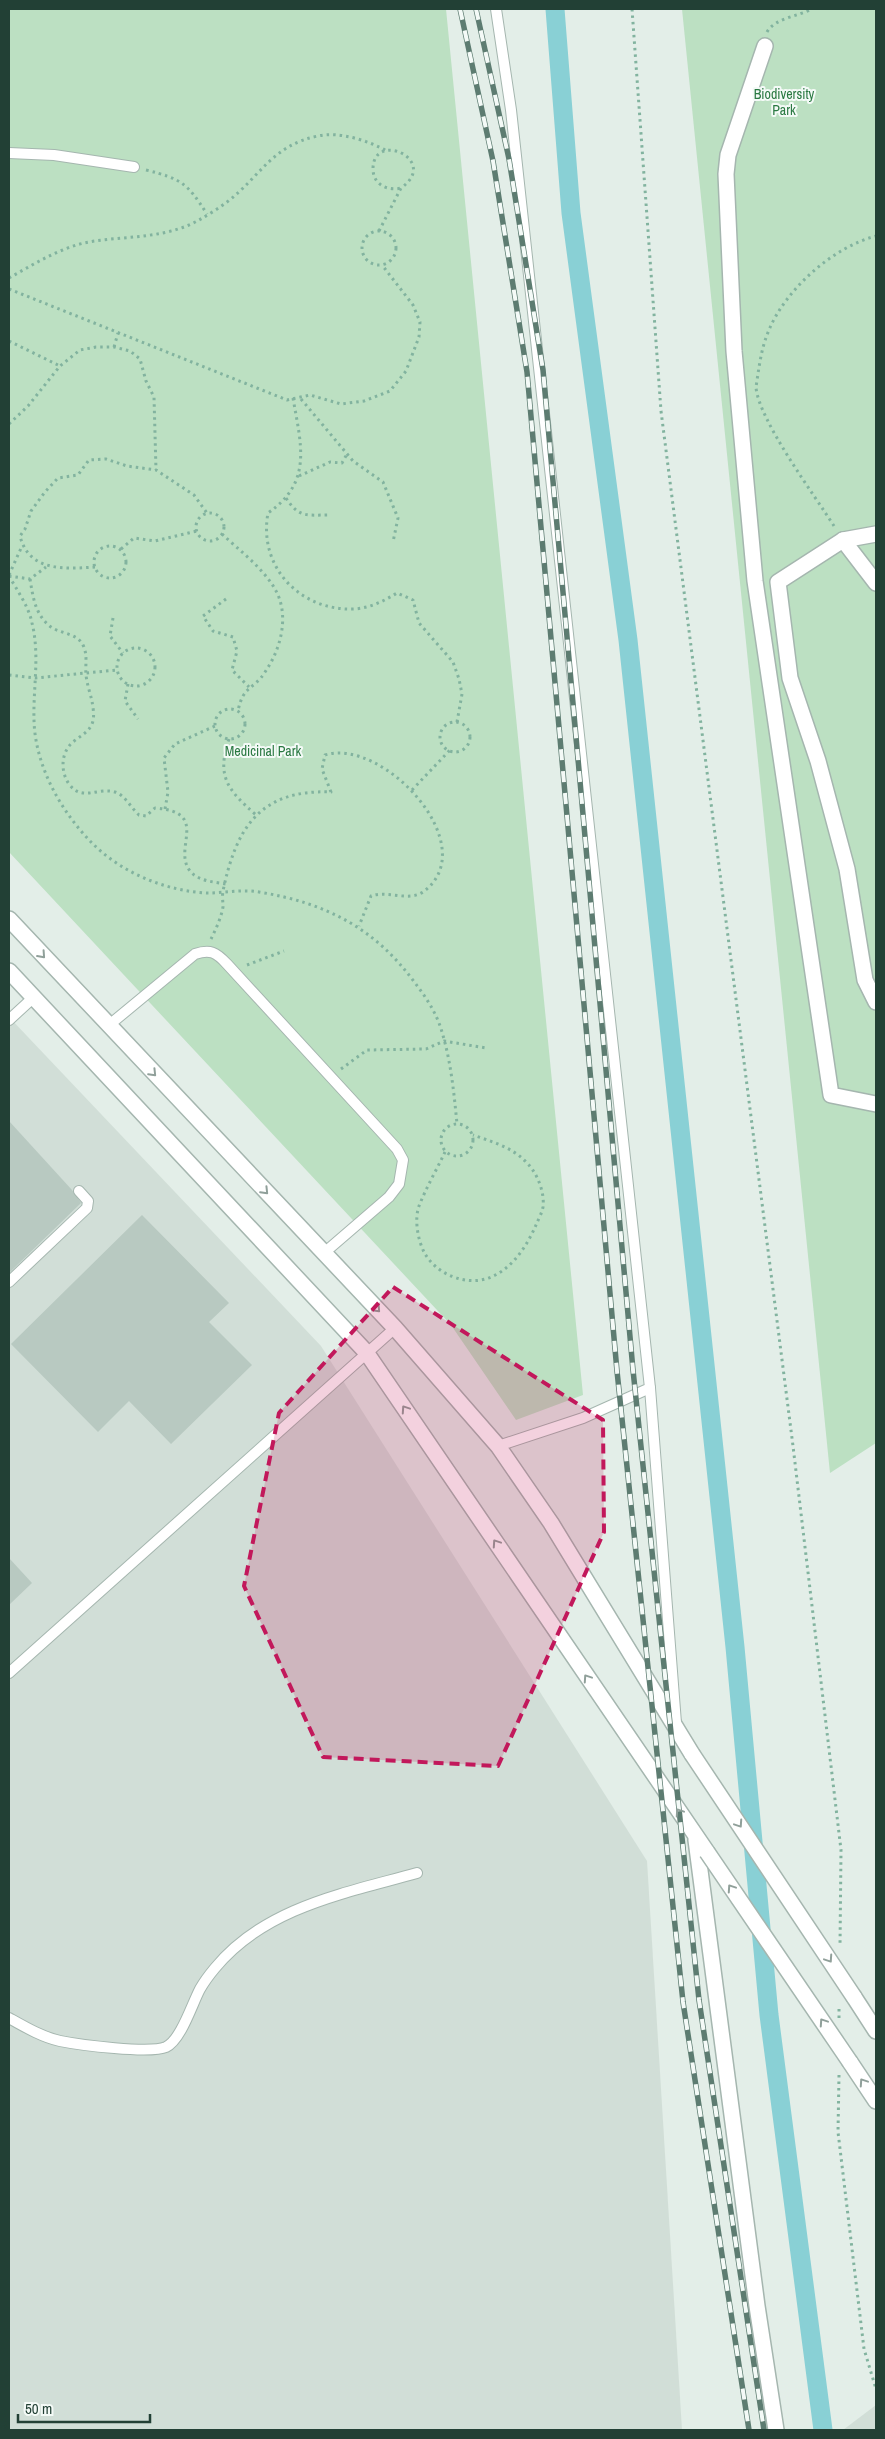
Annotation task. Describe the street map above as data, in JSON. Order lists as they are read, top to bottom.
{
  "parks": ["Biodiversity Park", "Medicinal Park"],
  "scale_bar": "50 m"
}
